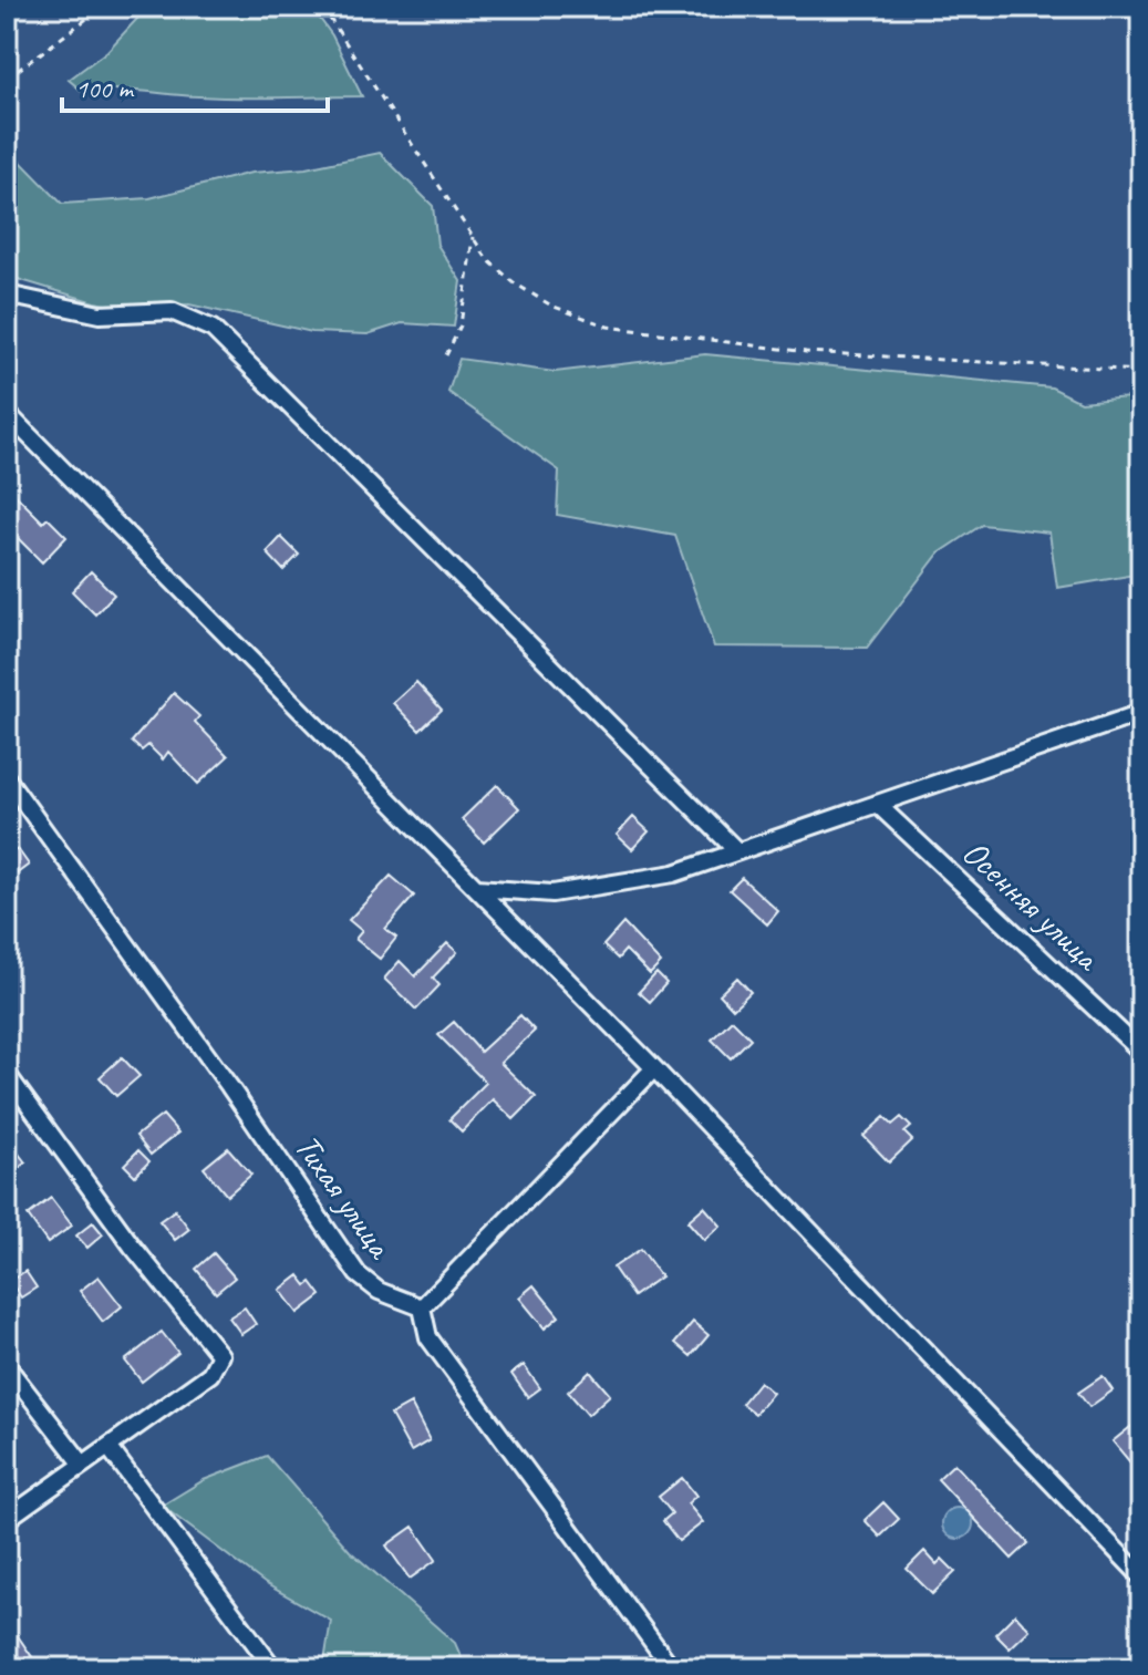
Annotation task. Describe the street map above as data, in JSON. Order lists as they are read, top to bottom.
{
  "streets": {
    "street": ["Осенняя улица", "Тихая улица"]
  },
  "scale_bar": "100 m"
}
